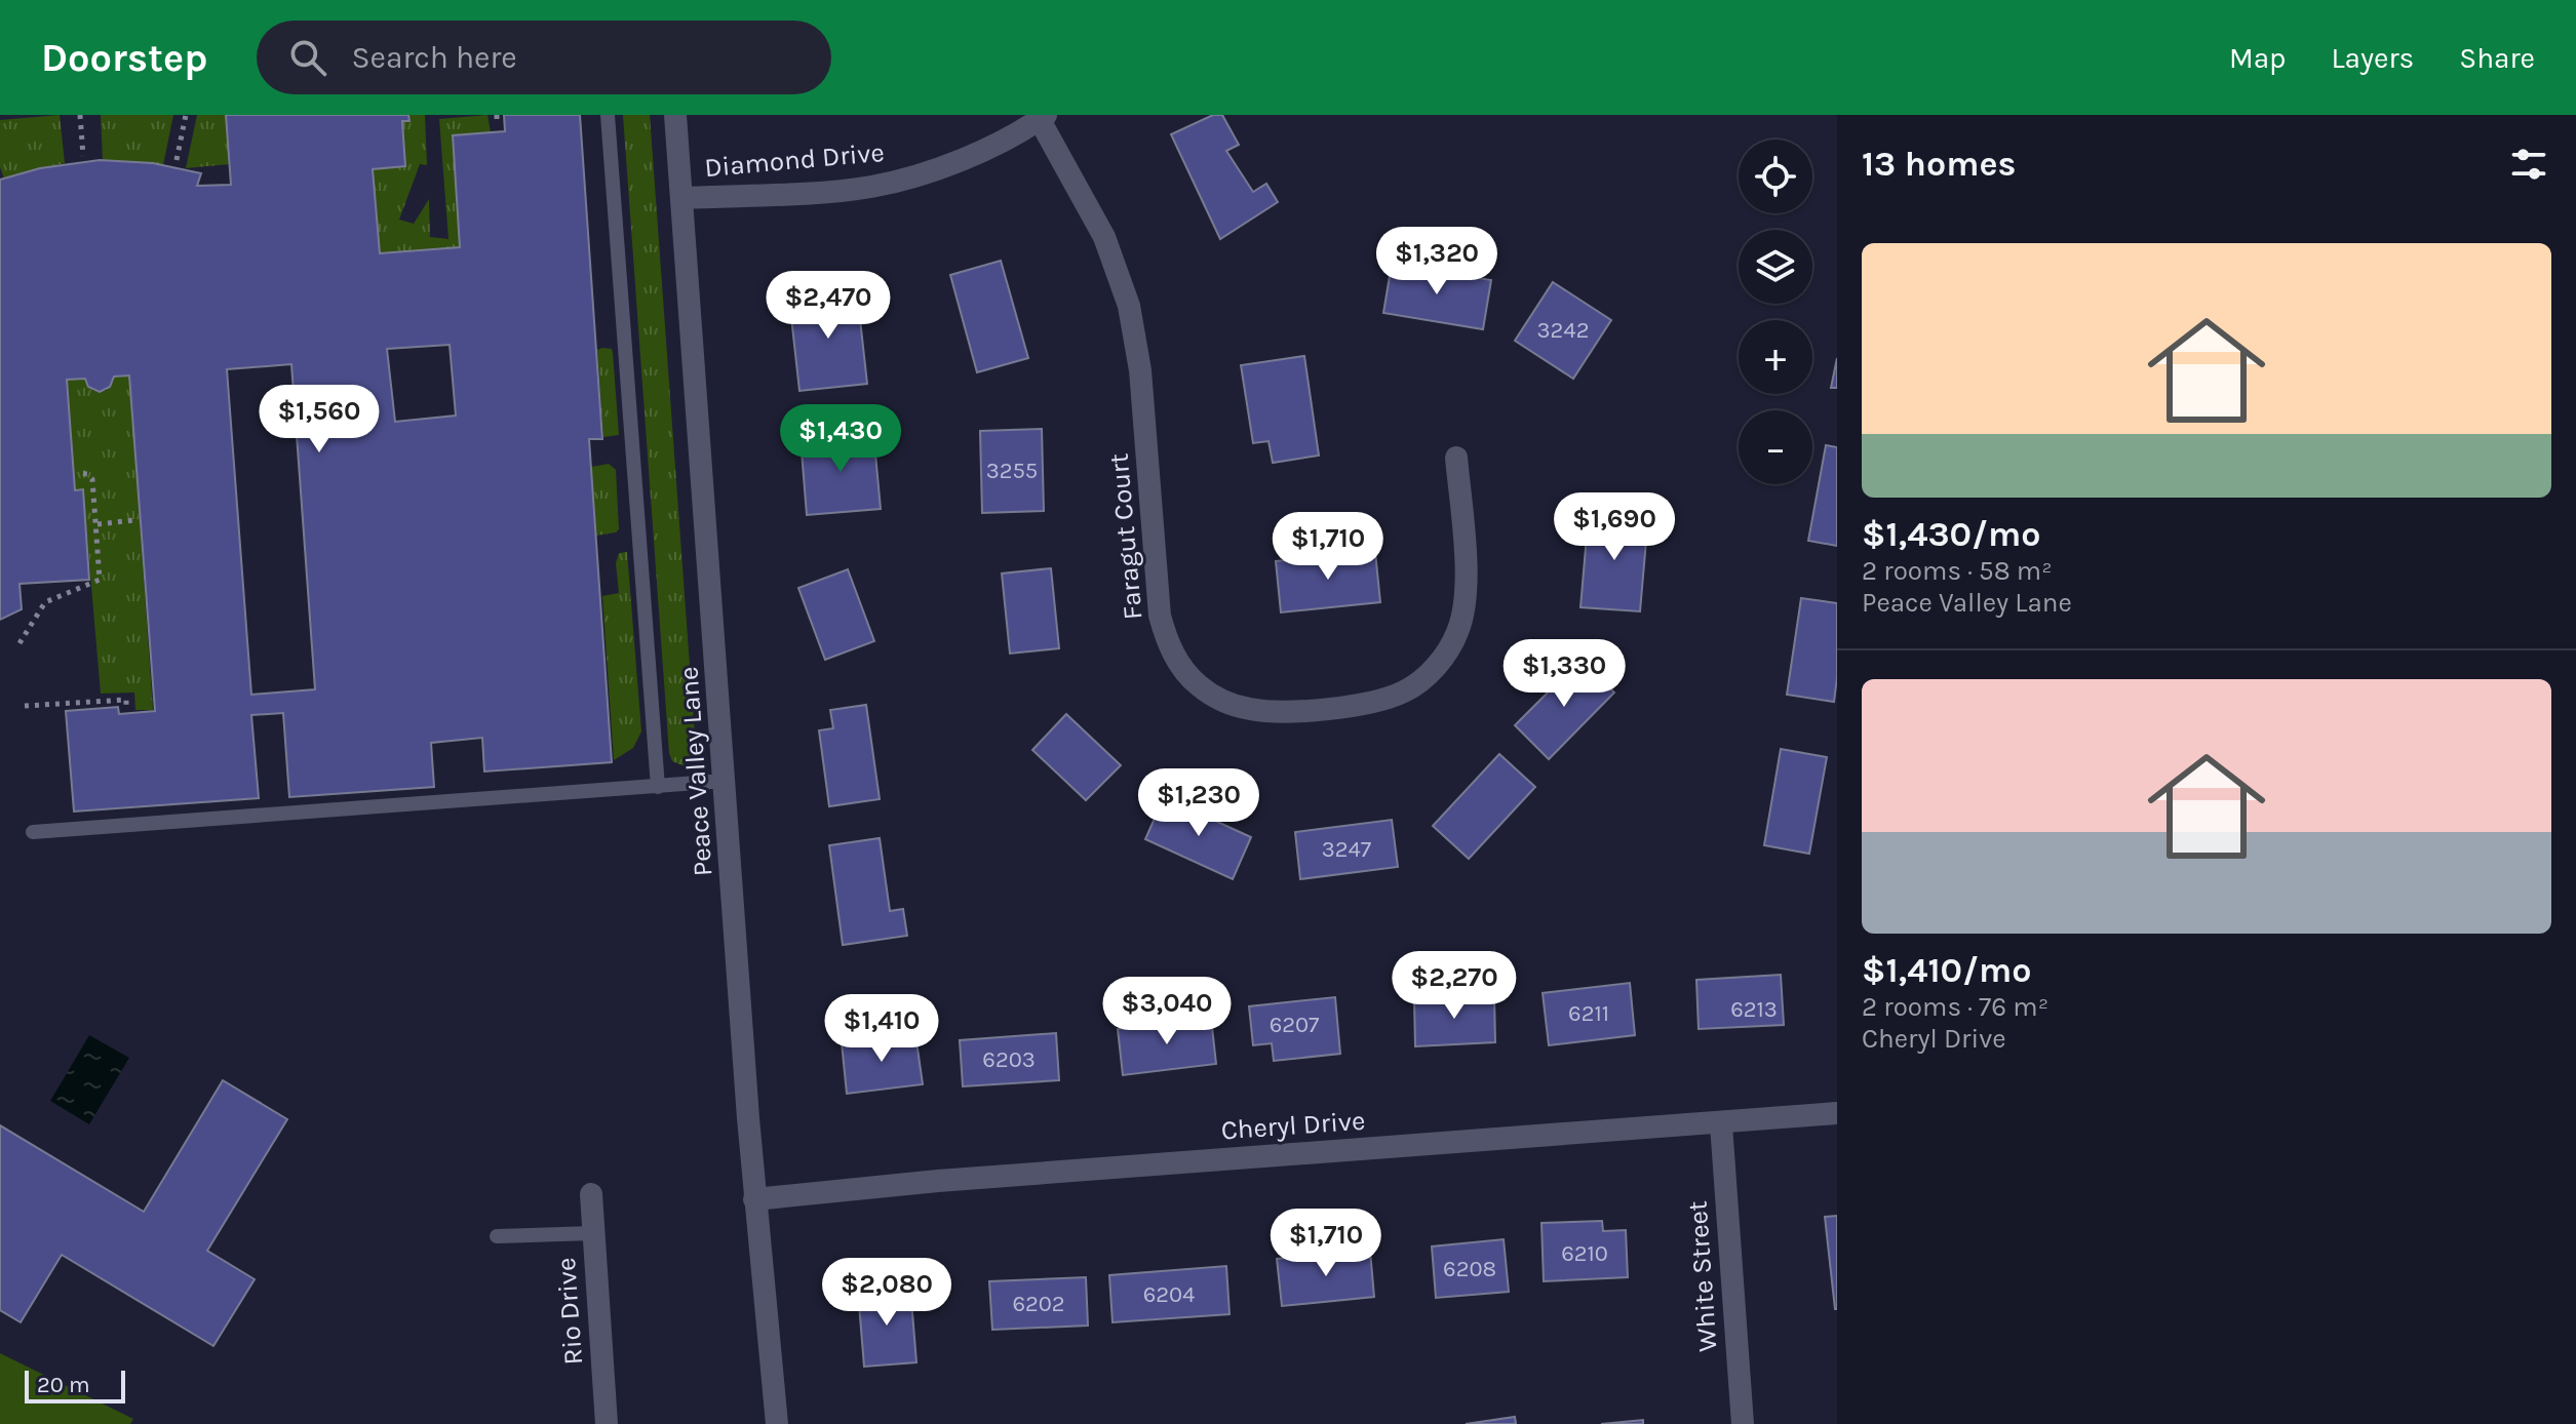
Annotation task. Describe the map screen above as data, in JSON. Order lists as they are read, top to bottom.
{
  "streets": {
    "street": [
      "Diamond Drive",
      "Faragut Court",
      "Peace Valley Lane",
      "Cheryl Drive",
      "White Street",
      "Rio Drive"
    ]
  },
  "crossings": [
    ["Diamond Drive", "Faragut Court"],
    ["Diamond Drive", "Peace Valley Lane"],
    ["Peace Valley Lane", "Cheryl Drive"],
    ["Cheryl Drive", "White Street"]
  ],
  "house_numbers": [
    "3242",
    "3255",
    "3247",
    "6213",
    "6211",
    "6207",
    "6203",
    "6210",
    "6208",
    "6204",
    "6202"
  ],
  "scale_bar": "20 m",
  "page": {
    "header": "Doorstep",
    "search": "Search here",
    "nav": ["Map", "Layers", "Share"],
    "heading": "13 homes",
    "map_buttons": ["+", "−"],
    "list": [
      {
        "name": "$1,430/mo",
        "note": "2 rooms · 58 m² · Peace Valley Lane"
      },
      {
        "name": "$1,410/mo",
        "note": "2 rooms · 76 m² · Cheryl Drive"
      }
    ],
    "price": [
      "$1,320",
      "$2,470",
      "$1,560",
      "$1,430",
      "$1,690",
      "$1,710",
      "$1,330",
      "$1,230",
      "$2,270",
      "$3,040",
      "$1,410",
      "$1,710",
      "$2,080"
    ],
    "scale": "20 m"
  }
}
